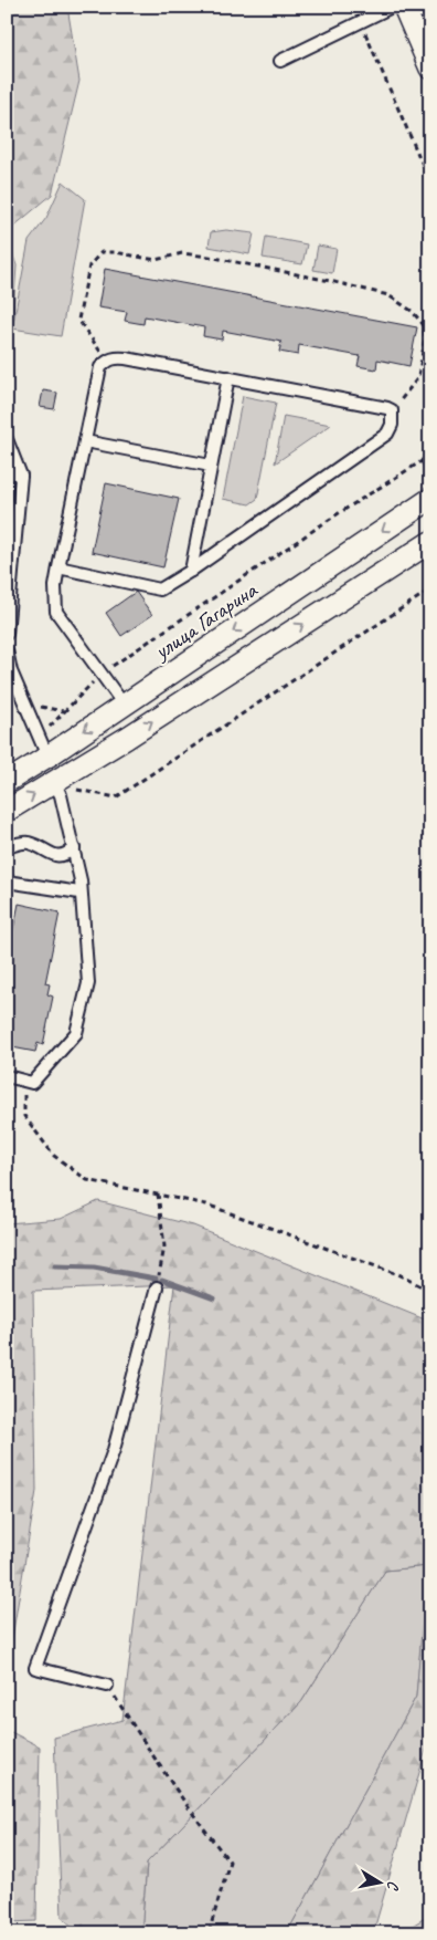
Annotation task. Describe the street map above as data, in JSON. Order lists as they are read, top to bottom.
{
  "streets": {
    "street": ["улица Гагарина"]
  },
  "north": "right"
}
